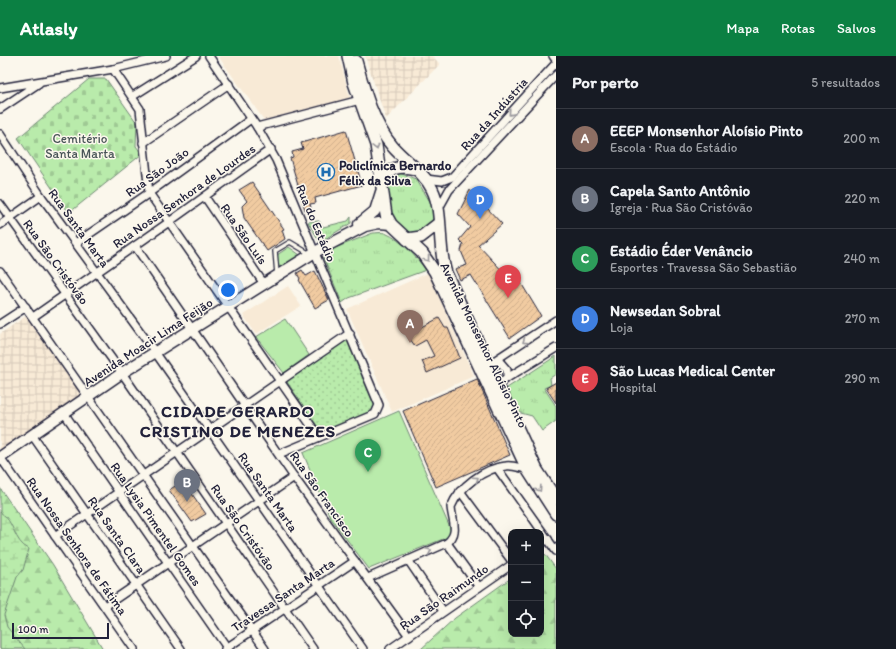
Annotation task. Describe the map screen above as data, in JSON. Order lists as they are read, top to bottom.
{
  "streets": {
    "main road": ["Avenida Moacir Lima Feijão", "Avenida Monsenhor Aloísio Pinto"],
    "street": [
      "Rua da Indústria",
      "Rua São João",
      "Rua Nossa Senhora de Lourdes",
      "Rua do Estádio",
      "Rua Santa Marta",
      "Rua São Luís",
      "Rua São Cristóvão",
      "Rua São Francisco",
      "Rua Lysia Pimentel Gomes",
      "Rua Santa Clara",
      "Rua Nossa Senhora de Fátima",
      "Travessa Santa Marta",
      "Rua São Raimundo"
    ]
  },
  "crossings": [
    ["Rua da Indústria", "Avenida Monsenhor Aloísio Pinto"],
    ["Rua São João", "Rua do Estádio"],
    ["Rua São João", "Rua Santa Marta"],
    ["Rua Nossa Senhora de Lourdes", "Rua do Estádio"],
    ["Rua Nossa Senhora de Lourdes", "Rua Santa Marta"],
    ["Rua Nossa Senhora de Lourdes", "Rua São Luís"],
    ["Rua Nossa Senhora de Lourdes", "Rua São Cristóvão"],
    ["Rua Nossa Senhora de Lourdes", "Rua São Francisco"],
    ["Rua do Estádio", "Avenida Moacir Lima Feijão"],
    ["Rua Santa Marta", "Avenida Moacir Lima Feijão"],
    ["Rua Santa Marta", "Travessa Santa Marta"],
    ["Rua São Luís", "Avenida Moacir Lima Feijão"],
    ["Rua São Cristóvão", "Avenida Moacir Lima Feijão"],
    ["Rua São Cristóvão", "Travessa Santa Marta"],
    ["Avenida Moacir Lima Feijão", "Rua São Francisco"],
    ["Avenida Moacir Lima Feijão", "Rua Lysia Pimentel Gomes"],
    ["Avenida Moacir Lima Feijão", "Rua Santa Clara"],
    ["Avenida Moacir Lima Feijão", "Rua Nossa Senhora de Fátima"],
    ["Rua São Francisco", "Travessa Santa Marta"],
    ["Rua São Francisco", "Rua São Raimundo"],
    ["Rua Lysia Pimentel Gomes", "Travessa Santa Marta"]
  ],
  "districts": ["CIDADE GERARDO CRISTINO DE MENEZES"],
  "parks": ["Cemitério Santa Marta"],
  "places": {
    "hospital": ["Policlínica Bernardo Félix da Silva"]
  },
  "scale_bar": "100 m",
  "page": {
    "header": "Atlasly",
    "nav": ["Mapa", "Rotas", "Salvos"],
    "heading": ["Por perto", "5 resultados"],
    "list": [
      {
        "mark": "A",
        "name": "EEEP Monsenhor Aloísio Pinto",
        "note": "Escola · Rua do Estádio",
        "value": "200 m"
      },
      {
        "mark": "B",
        "name": "Capela Santo Antônio",
        "note": "Igreja · Rua São Cristóvão",
        "value": "220 m"
      },
      {
        "mark": "C",
        "name": "Estádio Éder Venâncio",
        "note": "Esportes · Travessa São Sebastião",
        "value": "240 m"
      },
      {
        "mark": "D",
        "name": "Newsedan Sobral",
        "note": "Loja",
        "value": "270 m"
      },
      {
        "mark": "E",
        "name": "São Lucas Medical Center",
        "note": "Hospital",
        "value": "290 m"
      }
    ],
    "pins": [
      "D",
      "E",
      "A",
      "C",
      "B"
    ],
    "map_buttons": ["+", "−"],
    "scale": "100 m"
  }
}
